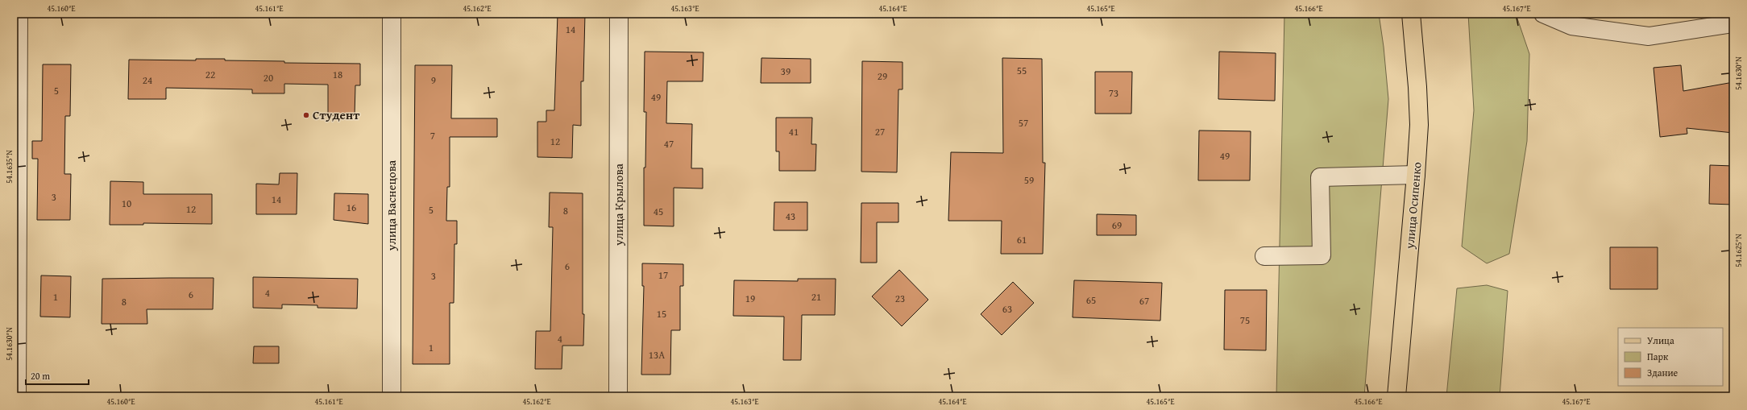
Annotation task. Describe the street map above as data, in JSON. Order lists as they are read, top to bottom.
{
  "streets": {
    "main road": ["улица Осипенко"],
    "street": ["улица Крылова", "улица Васнецова"]
  },
  "places": ["Студент"],
  "house_numbers": [
    "14",
    "55",
    "39",
    "22",
    "18",
    "29",
    "20",
    "24",
    "9",
    "5",
    "73",
    "49",
    "57",
    "41",
    "27",
    "7",
    "12",
    "47",
    "49",
    "59",
    "3",
    "14",
    "10",
    "16",
    "12",
    "5",
    "8",
    "45",
    "43",
    "69",
    "61",
    "6",
    "17",
    "3",
    "4",
    "6",
    "1",
    "21",
    "19",
    "23",
    "65",
    "67",
    "8",
    "63",
    "15",
    "75",
    "4",
    "1",
    "13А"
  ],
  "legend": ["Улица", "Парк", "Здание"],
  "scale_bar": "20 m",
  "coordinates": [
    "45.160°E",
    "45.161°E",
    "45.162°E",
    "45.163°E",
    "45.164°E",
    "45.165°E",
    "45.166°E",
    "45.167°E",
    "54.1630°N",
    "54.1635°N",
    "54.1625°N"
  ]
}
